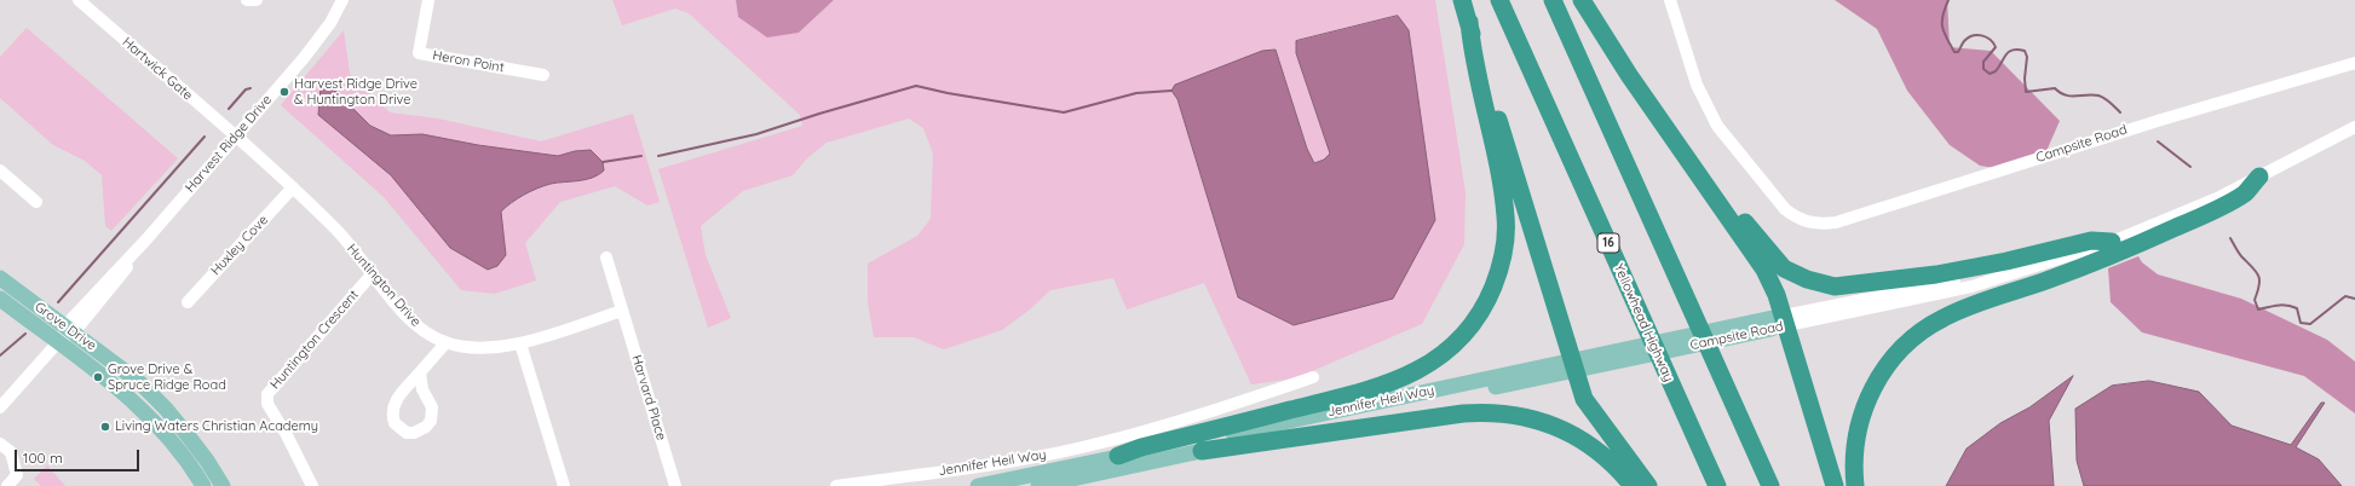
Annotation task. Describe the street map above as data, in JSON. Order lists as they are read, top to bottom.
{
  "streets": {
    "highway": ["16", "Yellowhead Highway"],
    "main road": ["Campsite Road", "Grove Drive", "Jennifer Heil Way"],
    "street": [
      "Heron Point",
      "Hartwick Gate",
      "Harvest Ridge Drive",
      "Huxley Cove",
      "Huntington Drive",
      "Huntington Crescent",
      "Harvard Place"
    ]
  },
  "crossings": [
    ["Hartwick Gate", "Harvest Ridge Drive"],
    ["Hartwick Gate", "Huntington Drive"],
    ["Harvest Ridge Drive", "Huntington Drive"],
    ["Harvest Ridge Drive", "Grove Drive"],
    ["Campsite Road", "Jennifer Heil Way"],
    ["Huxley Cove", "Huntington Drive"],
    ["Huntington Drive", "Huntington Crescent"],
    ["Huntington Drive", "Harvard Place"]
  ],
  "places": ["Harvest Ridge Drive & Huntington Drive", "Grove Drive & Spruce Ridge Road", "Living Waters Christian Academy"],
  "scale_bar": "100 m"
}
